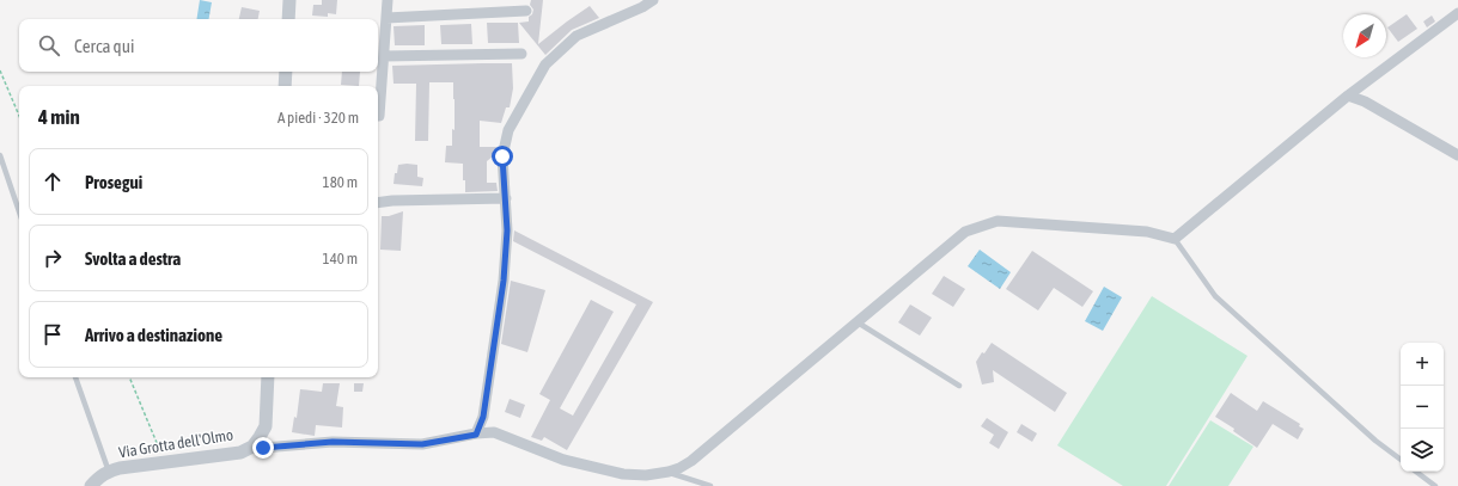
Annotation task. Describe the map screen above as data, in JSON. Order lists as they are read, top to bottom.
{
  "streets": {
    "street": ["Via Grotta dell'Olmo"]
  },
  "north": "bottom left",
  "page": {
    "search": "Cerca qui",
    "heading": ["4 min", "A piedi · 320 m"],
    "list": [
      ["Prosegui", "180 m"],
      ["Svolta a destra", "140 m"],
      "Arrivo a destinazione"
    ],
    "map_buttons": ["+", "−"]
  }
}
